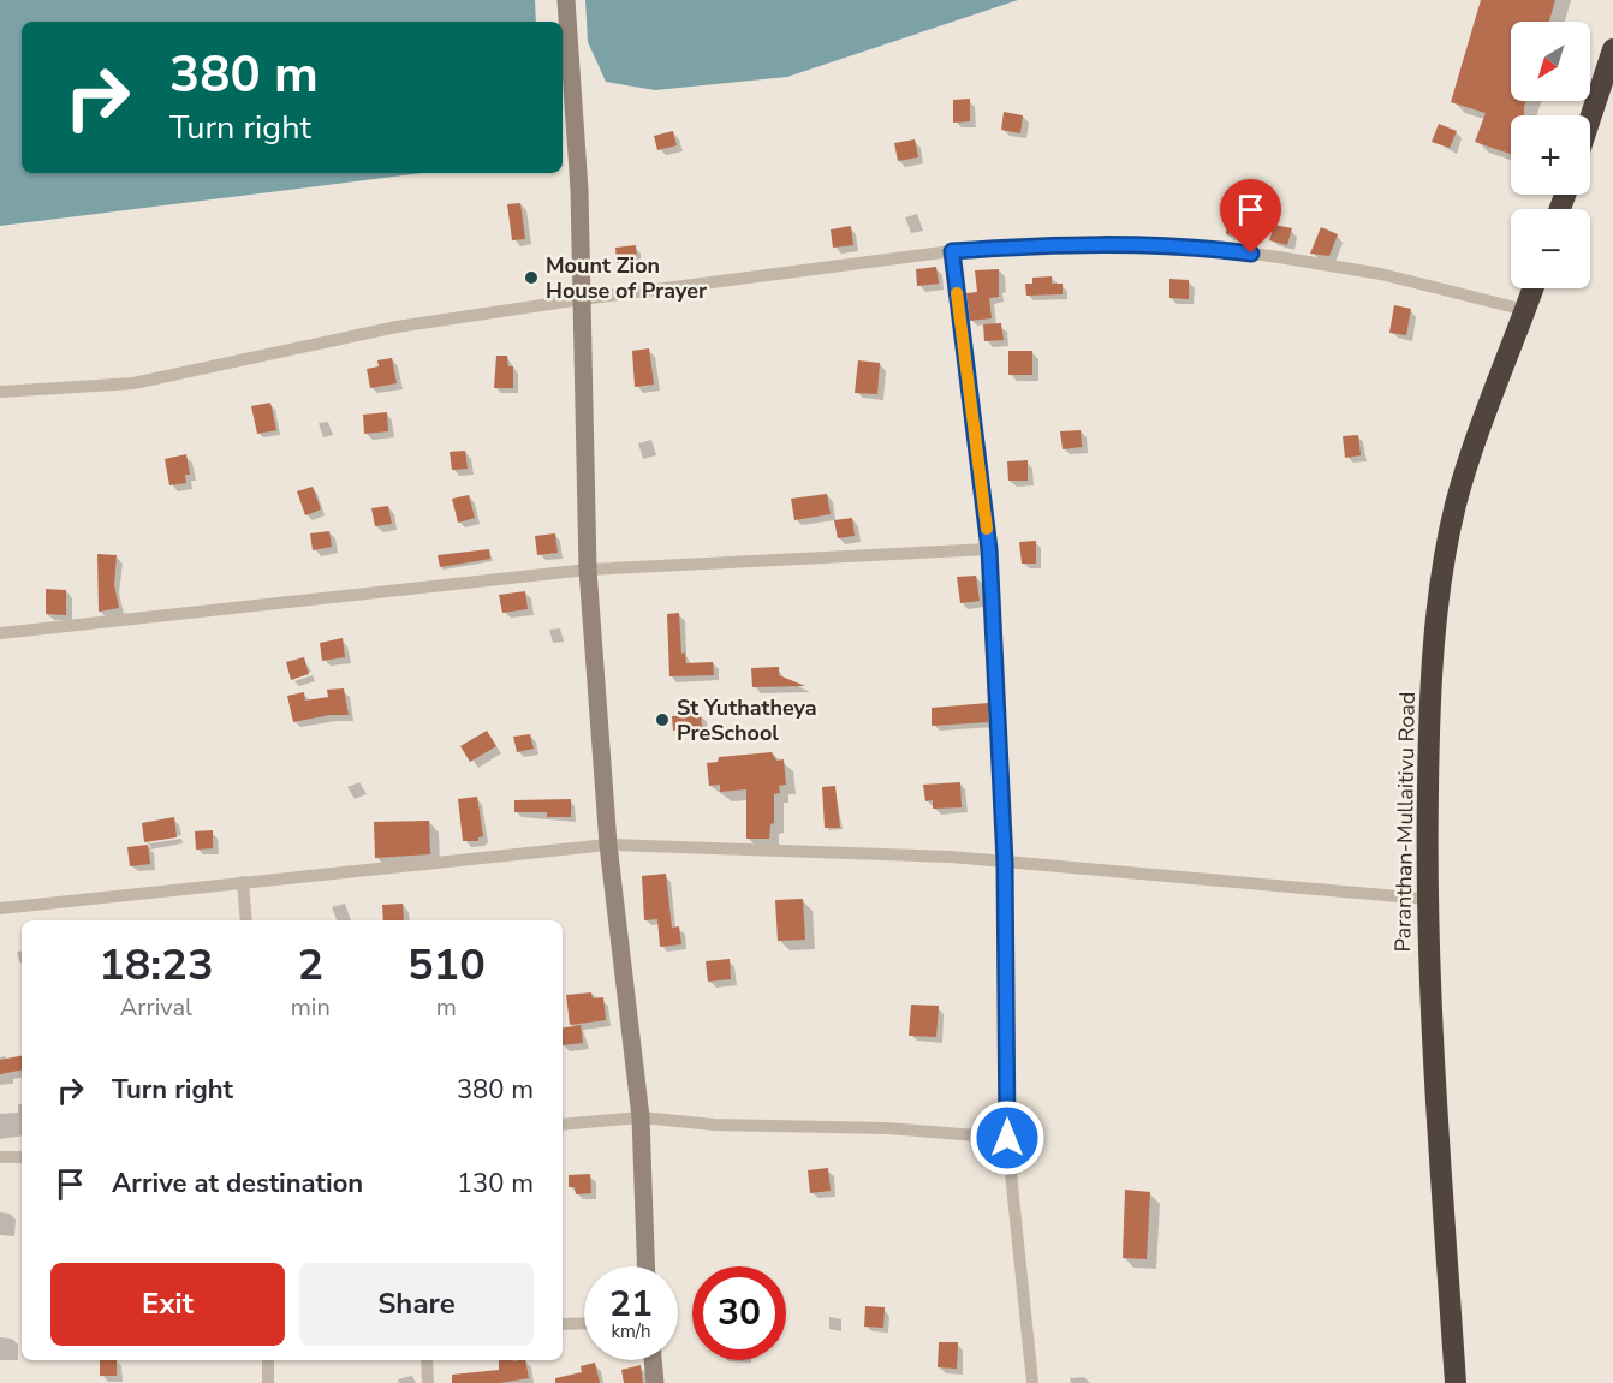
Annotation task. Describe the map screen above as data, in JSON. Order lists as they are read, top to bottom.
{
  "streets": {
    "highway": ["Paranthan-Mullaitivu Road"]
  },
  "places": ["Mount Zion House of Prayer", "St Yuthatheya PreSchool"],
  "north": "bottom left",
  "page": {
    "map_buttons": ["+", "−"],
    "turn": ["380 m", "Turn right"],
    "eta": [
      "18:23",
      "Arrival",
      "2",
      "min",
      "510",
      "m"
    ],
    "list": [
      {
        "name": "Turn right",
        "value": "380 m"
      },
      {
        "name": "Arrive at destination",
        "value": "130 m"
      }
    ],
    "buttons": ["Exit", "Share"],
    "speed": "21 km/h",
    "limit": "30"
  }
}
